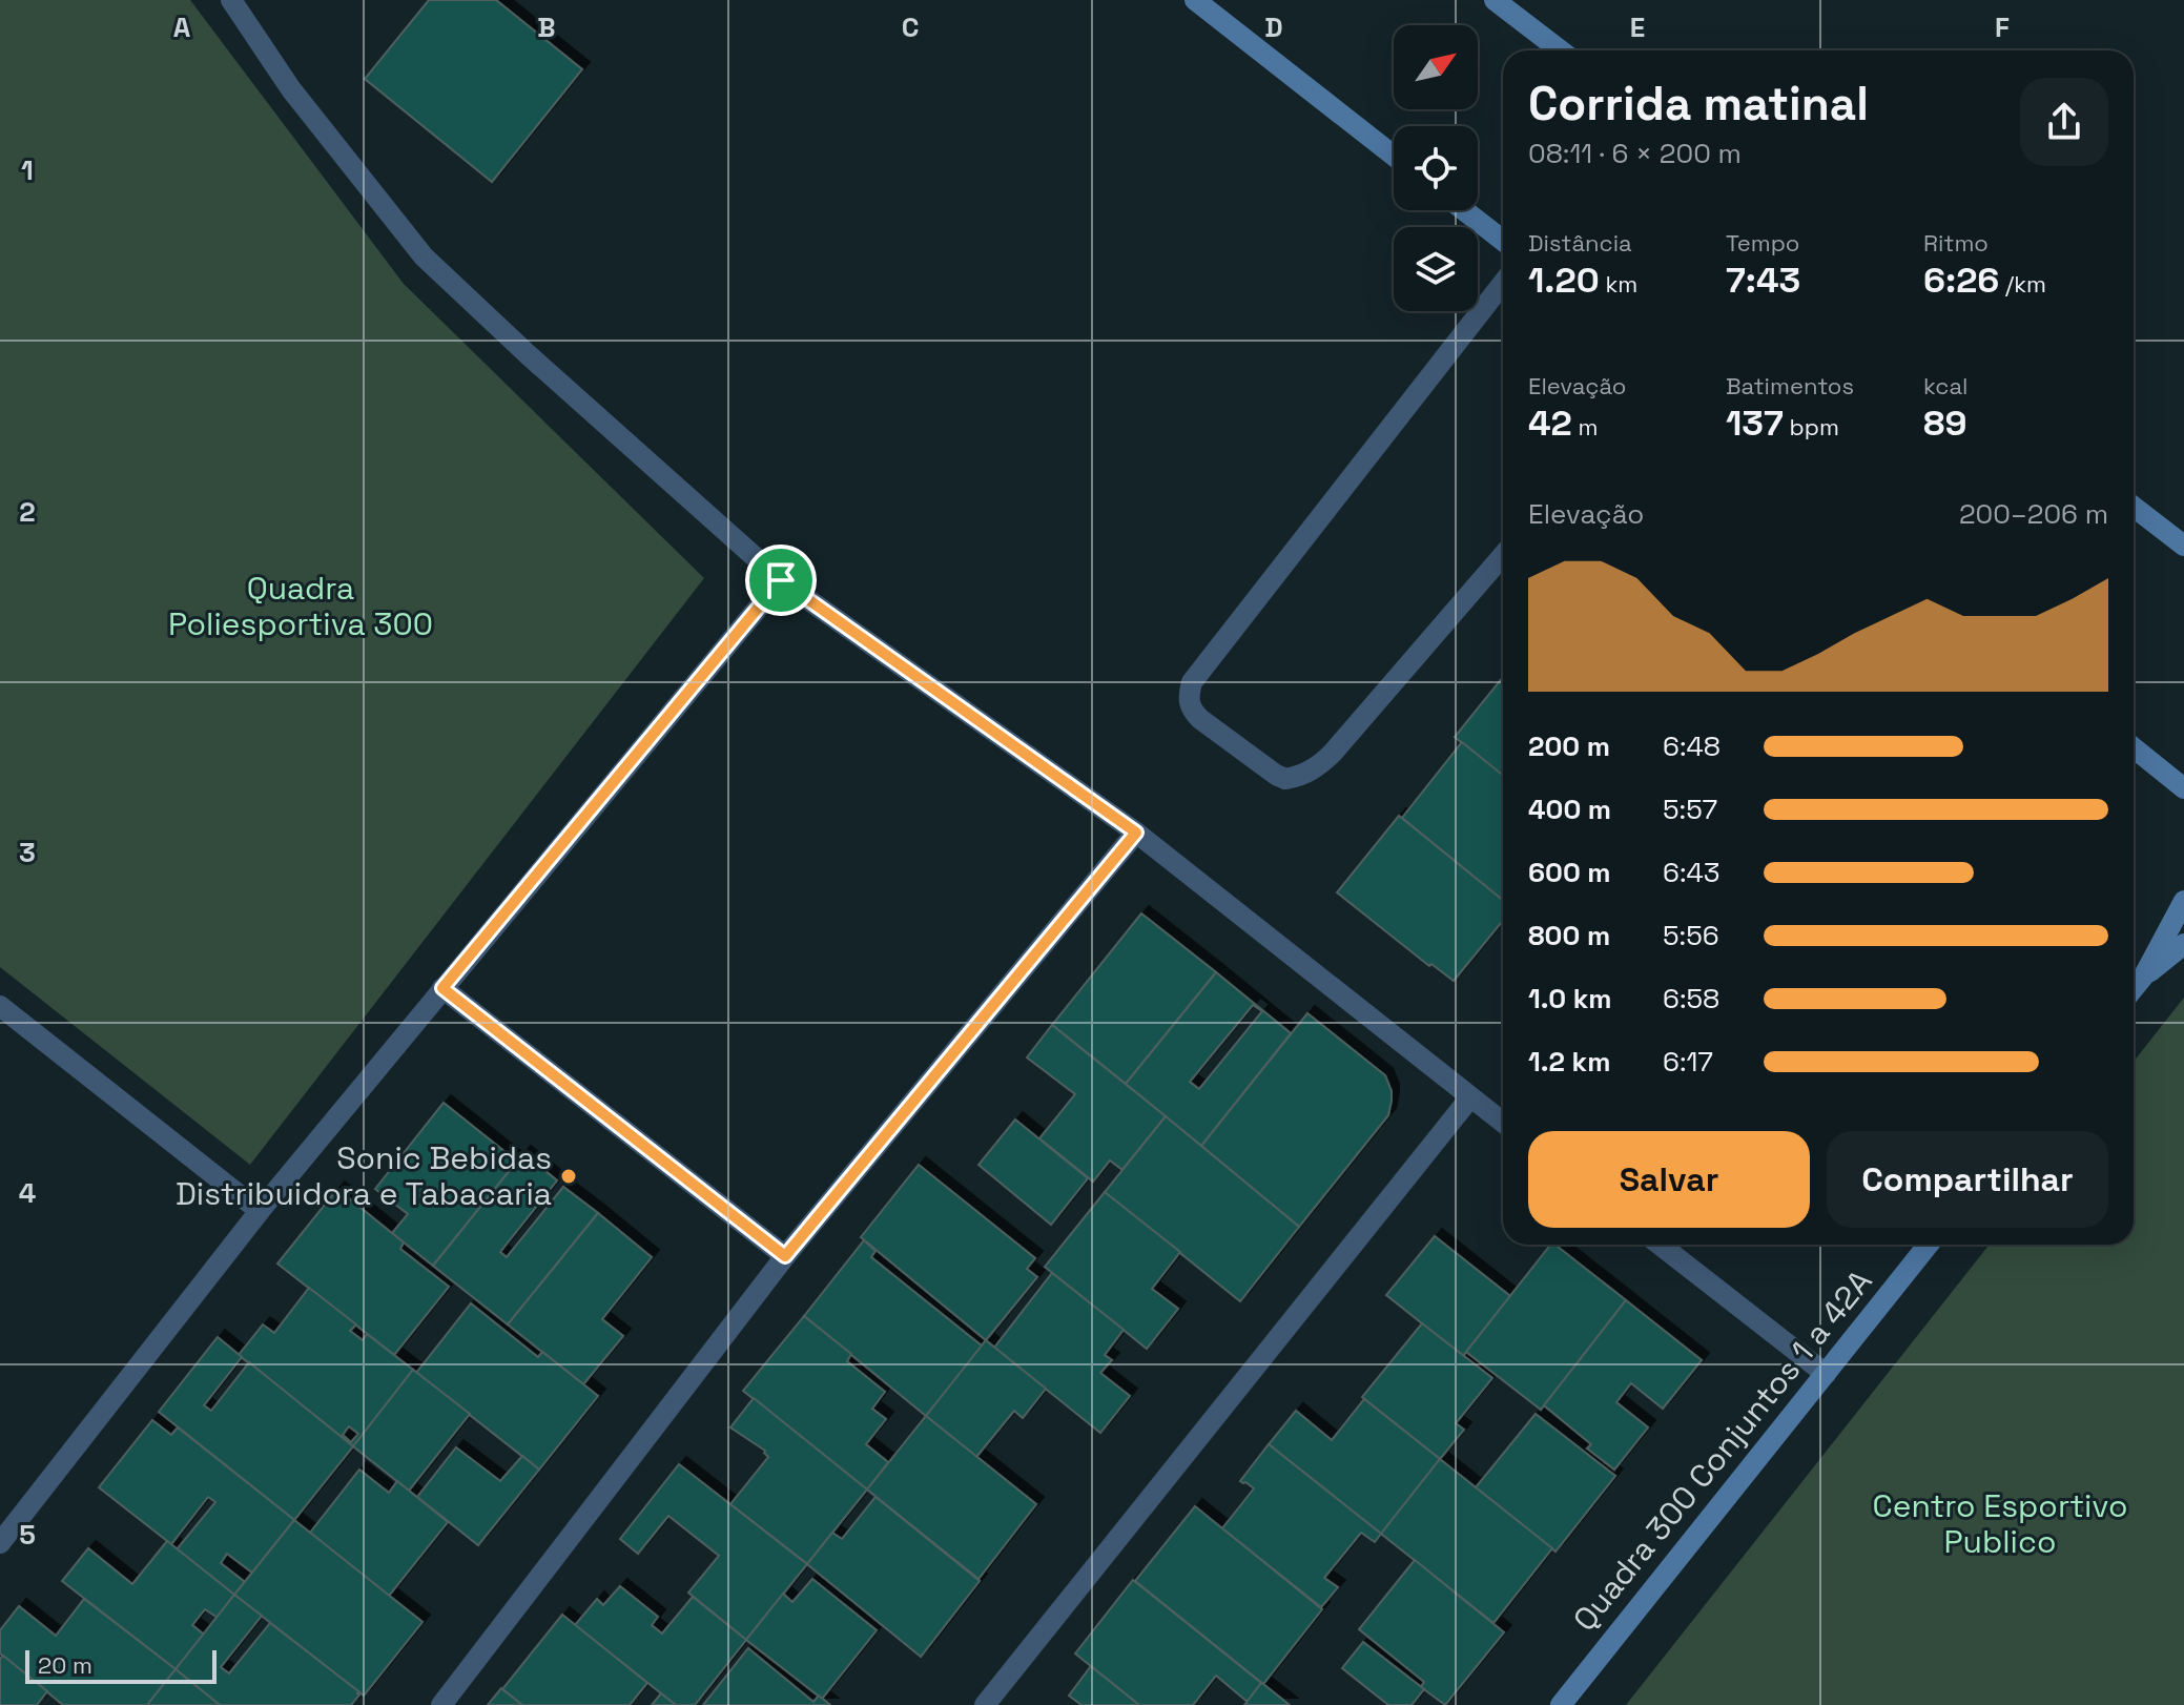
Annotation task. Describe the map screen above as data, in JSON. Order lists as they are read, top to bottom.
{
  "streets": {
    "street": ["Quadra 300 Conjuntos 1 a 42A"]
  },
  "parks": ["Quadra Poliesportiva 300", "Centro Esportivo Publico"],
  "places": ["Sonic Bebidas Distribuidora e Tabacaria"],
  "scale_bar": "20 m",
  "north": "top right",
  "page": {
    "heading": ["Corrida matinal", "08:11 · 6 × 200 m"],
    "stats": [
      ["Distância", "1.20 km"],
      ["Tempo", "7:43"],
      ["Ritmo", "6:26 /km"],
      ["Elevação", "42 m"],
      ["Batimentos", "137 bpm"],
      ["kcal", "89"]
    ],
    "chart": ["Elevação", "200–206 m"],
    "list": [
      {
        "name": "200 m",
        "note": "6:48"
      },
      {
        "name": "400 m",
        "note": "5:57"
      },
      {
        "name": "600 m",
        "note": "6:43"
      },
      {
        "name": "800 m",
        "note": "5:56"
      },
      {
        "name": "1.0 km",
        "note": "6:58"
      },
      {
        "name": "1.2 km",
        "note": "6:17"
      }
    ],
    "buttons": ["Salvar", "Compartilhar"],
    "scale": "20 m"
  },
  "grid": {
    "columns": [
      "A",
      "B",
      "C",
      "D",
      "E",
      "F"
    ],
    "rows": [
      "1",
      "2",
      "3",
      "4",
      "5"
    ]
  }
}
